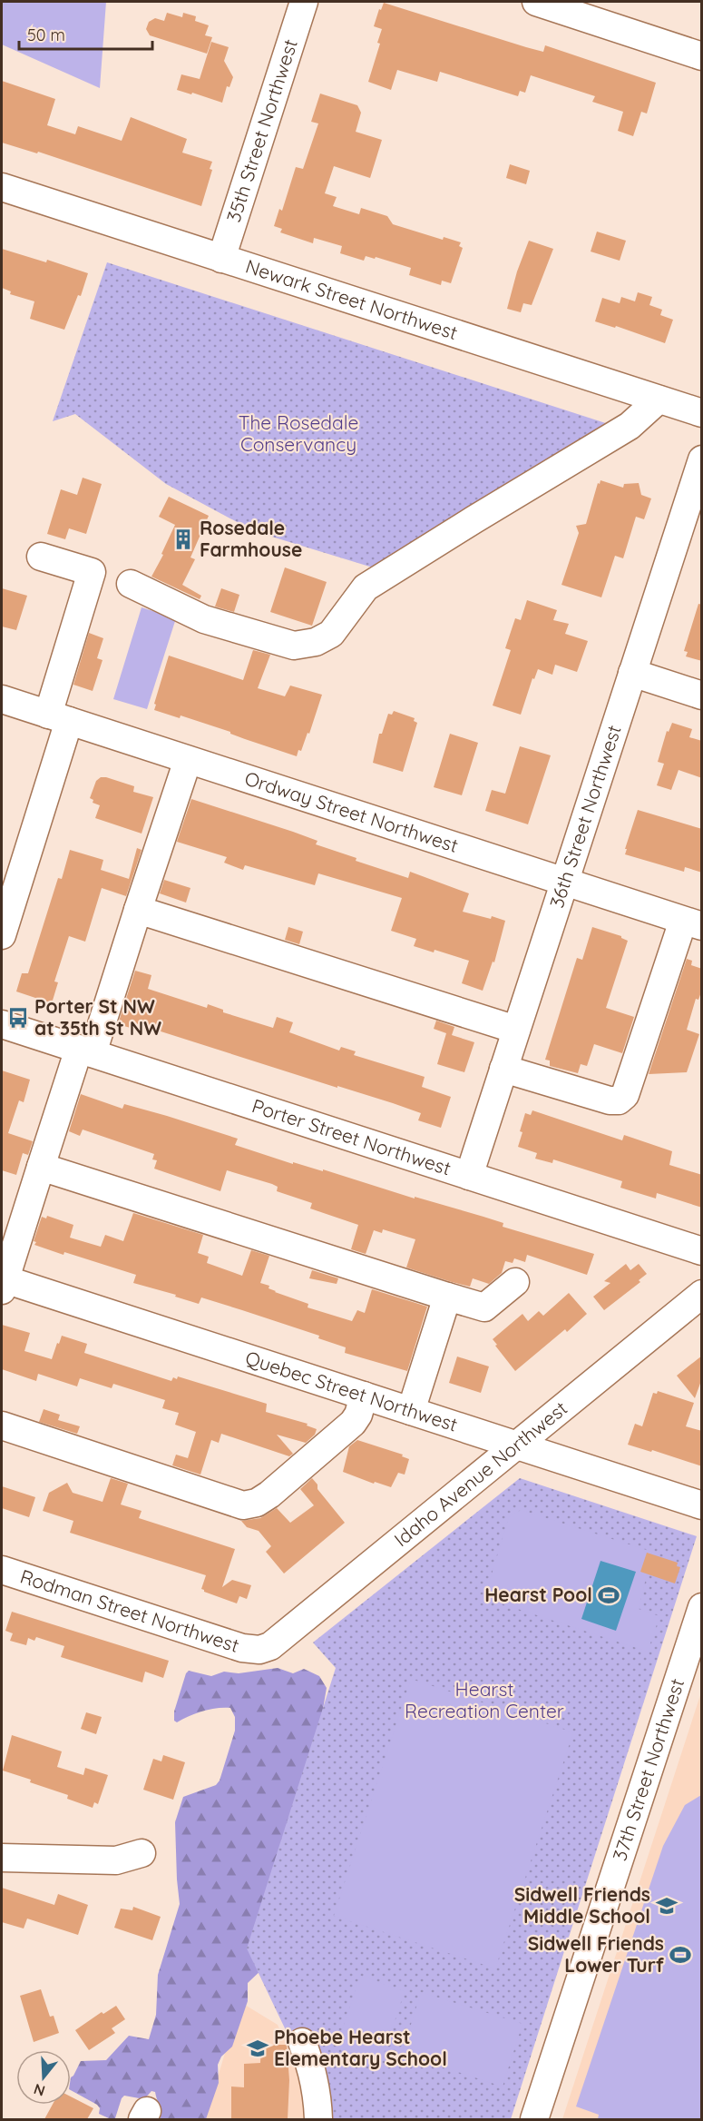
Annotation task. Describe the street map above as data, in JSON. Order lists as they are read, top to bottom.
{
  "streets": {
    "street": [
      "35th Street Northwest",
      "Newark Street Northwest",
      "Ordway Street Northwest",
      "36th Street Northwest",
      "Porter Street Northwest",
      "Quebec Street Northwest",
      "Idaho Avenue Northwest",
      "Rodman Street Northwest",
      "37th Street Northwest"
    ]
  },
  "crossings": [
    ["35th Street Northwest", "Newark Street Northwest"],
    ["Ordway Street Northwest", "36th Street Northwest"],
    ["36th Street Northwest", "Porter Street Northwest"],
    ["Quebec Street Northwest", "Idaho Avenue Northwest"],
    ["Idaho Avenue Northwest", "Rodman Street Northwest"]
  ],
  "parks": ["The Rosedale Conservancy", "Hearst Recreation Center"],
  "places": {
    "building": ["Rosedale Farmhouse"],
    "bus stop": ["Porter St NW at 35th St NW"],
    "sports": ["Hearst Pool", "Sidwell Friends Lower Turf"],
    "school or university": ["Sidwell Friends Middle School", "Phoebe Hearst Elementary School"]
  },
  "scale_bar": "50 m",
  "north": "bottom"
}
